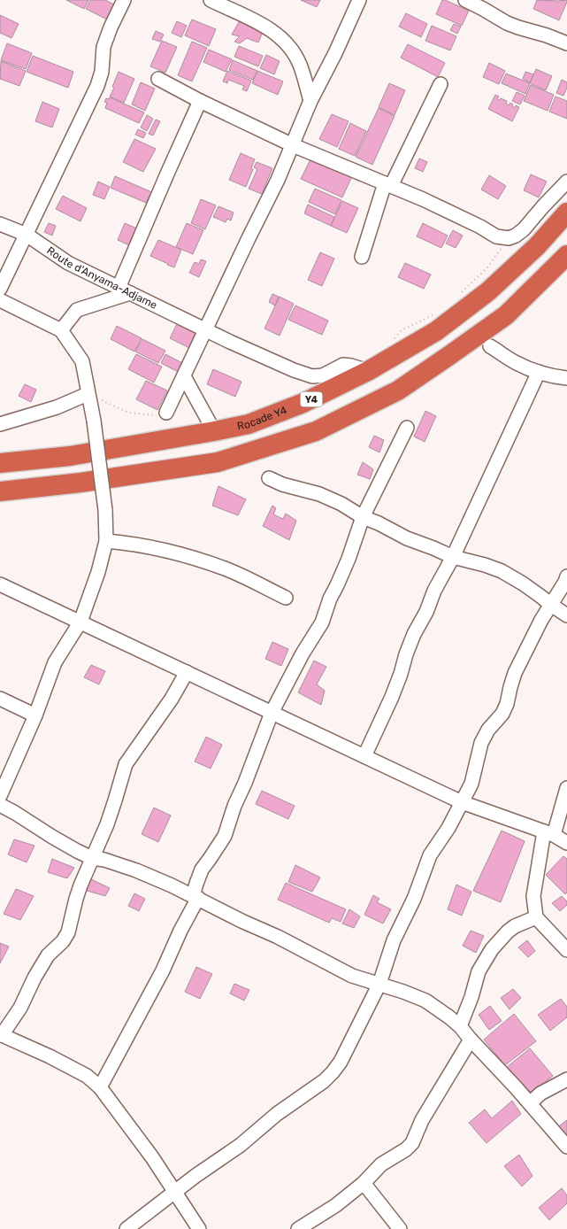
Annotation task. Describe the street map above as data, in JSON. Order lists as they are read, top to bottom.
{
  "streets": {
    "highway": ["Y4", "Rocade Y4"],
    "street": ["Route d'Anyama-Adjame"]
  },
  "crossings": [
    ["Route d'Anyama-Adjame", "Rocade Y4"]
  ]
}
